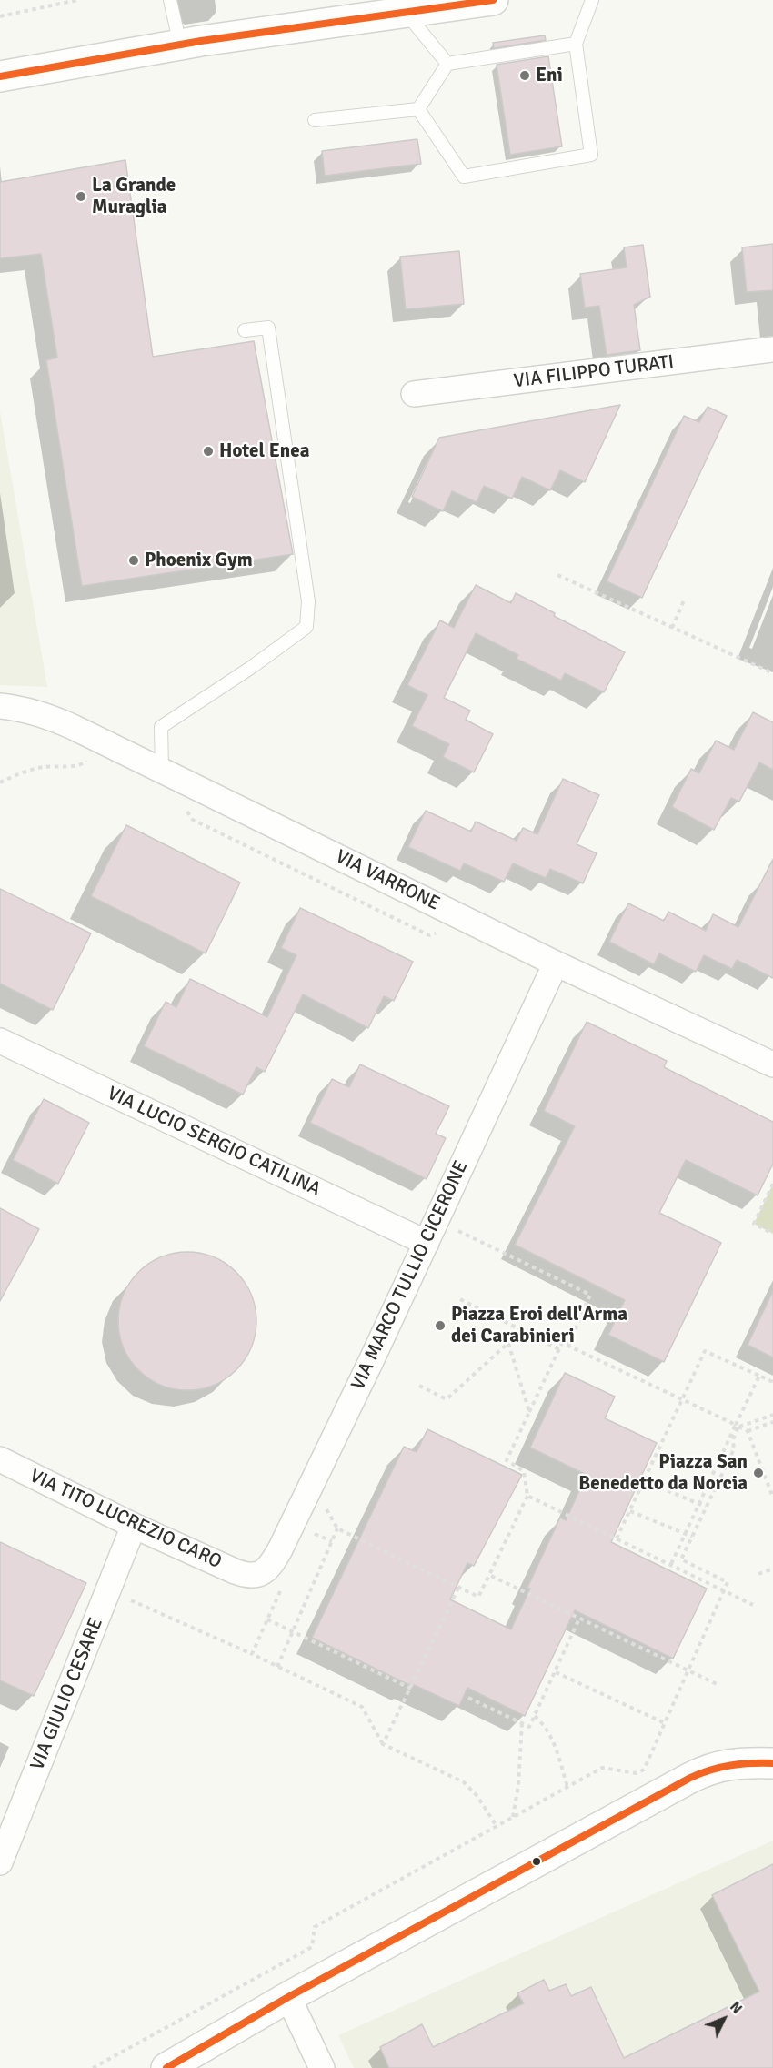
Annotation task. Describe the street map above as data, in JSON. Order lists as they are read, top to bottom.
{
  "streets": {
    "street": [
      "VIA FILIPPO TURATI",
      "VIA VARRONE",
      "VIA LUCIO SERGIO CATILINA",
      "VIA MARCO TULLIO CICERONE",
      "VIA TITO LUCREZIO CARO",
      "VIA GIULIO CESARE"
    ]
  },
  "crossings": [
    ["VIA VARRONE", "VIA MARCO TULLIO CICERONE"],
    ["VIA LUCIO SERGIO CATILINA", "VIA MARCO TULLIO CICERONE"],
    ["VIA MARCO TULLIO CICERONE", "VIA TITO LUCREZIO CARO"],
    ["VIA TITO LUCREZIO CARO", "VIA GIULIO CESARE"]
  ],
  "places": [
    "Eni",
    "La Grande Muraglia",
    "Hotel Enea",
    "Phoenix Gym",
    "Piazza Eroi dell'Arma dei Carabinieri",
    "Piazza San Benedetto da Norcia"
  ],
  "north": "top right"
}
